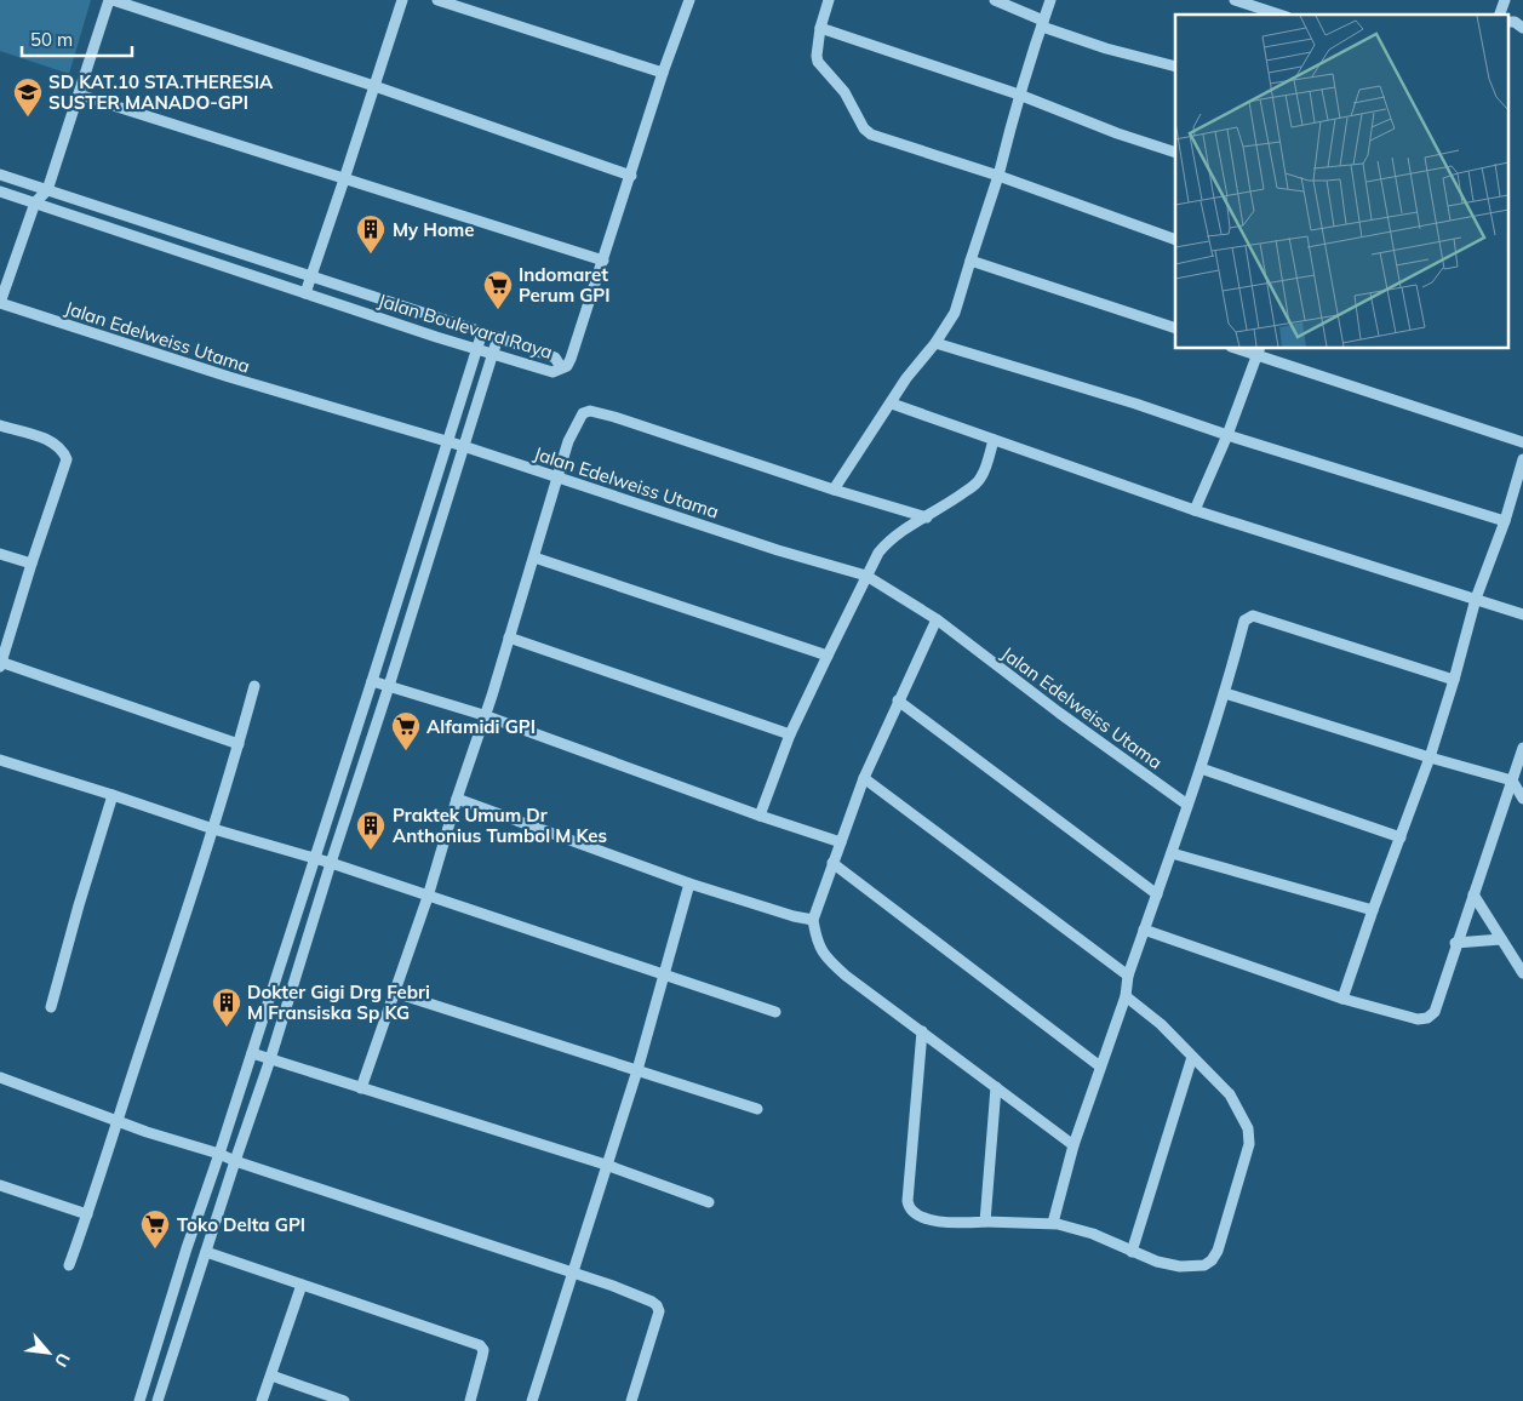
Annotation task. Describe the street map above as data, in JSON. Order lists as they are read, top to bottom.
{
  "streets": {
    "street": ["Jalan Boulevard Raya", "Jalan Edelweiss Utama"]
  },
  "places": {
    "school or university": ["SD KAT.10 STA.THERESIA SUSTER MANADO-GPI"],
    "building": ["My Home", "Praktek Umum Dr Anthonius Tumbol M Kes", "Dokter Gigi Drg Febri M Fransiska Sp KG"],
    "supermarket": ["Indomaret Perum GPI", "Alfamidi GPI", "Toko Delta GPI"]
  },
  "scale_bar": "50 m",
  "north": "bottom right"
}
